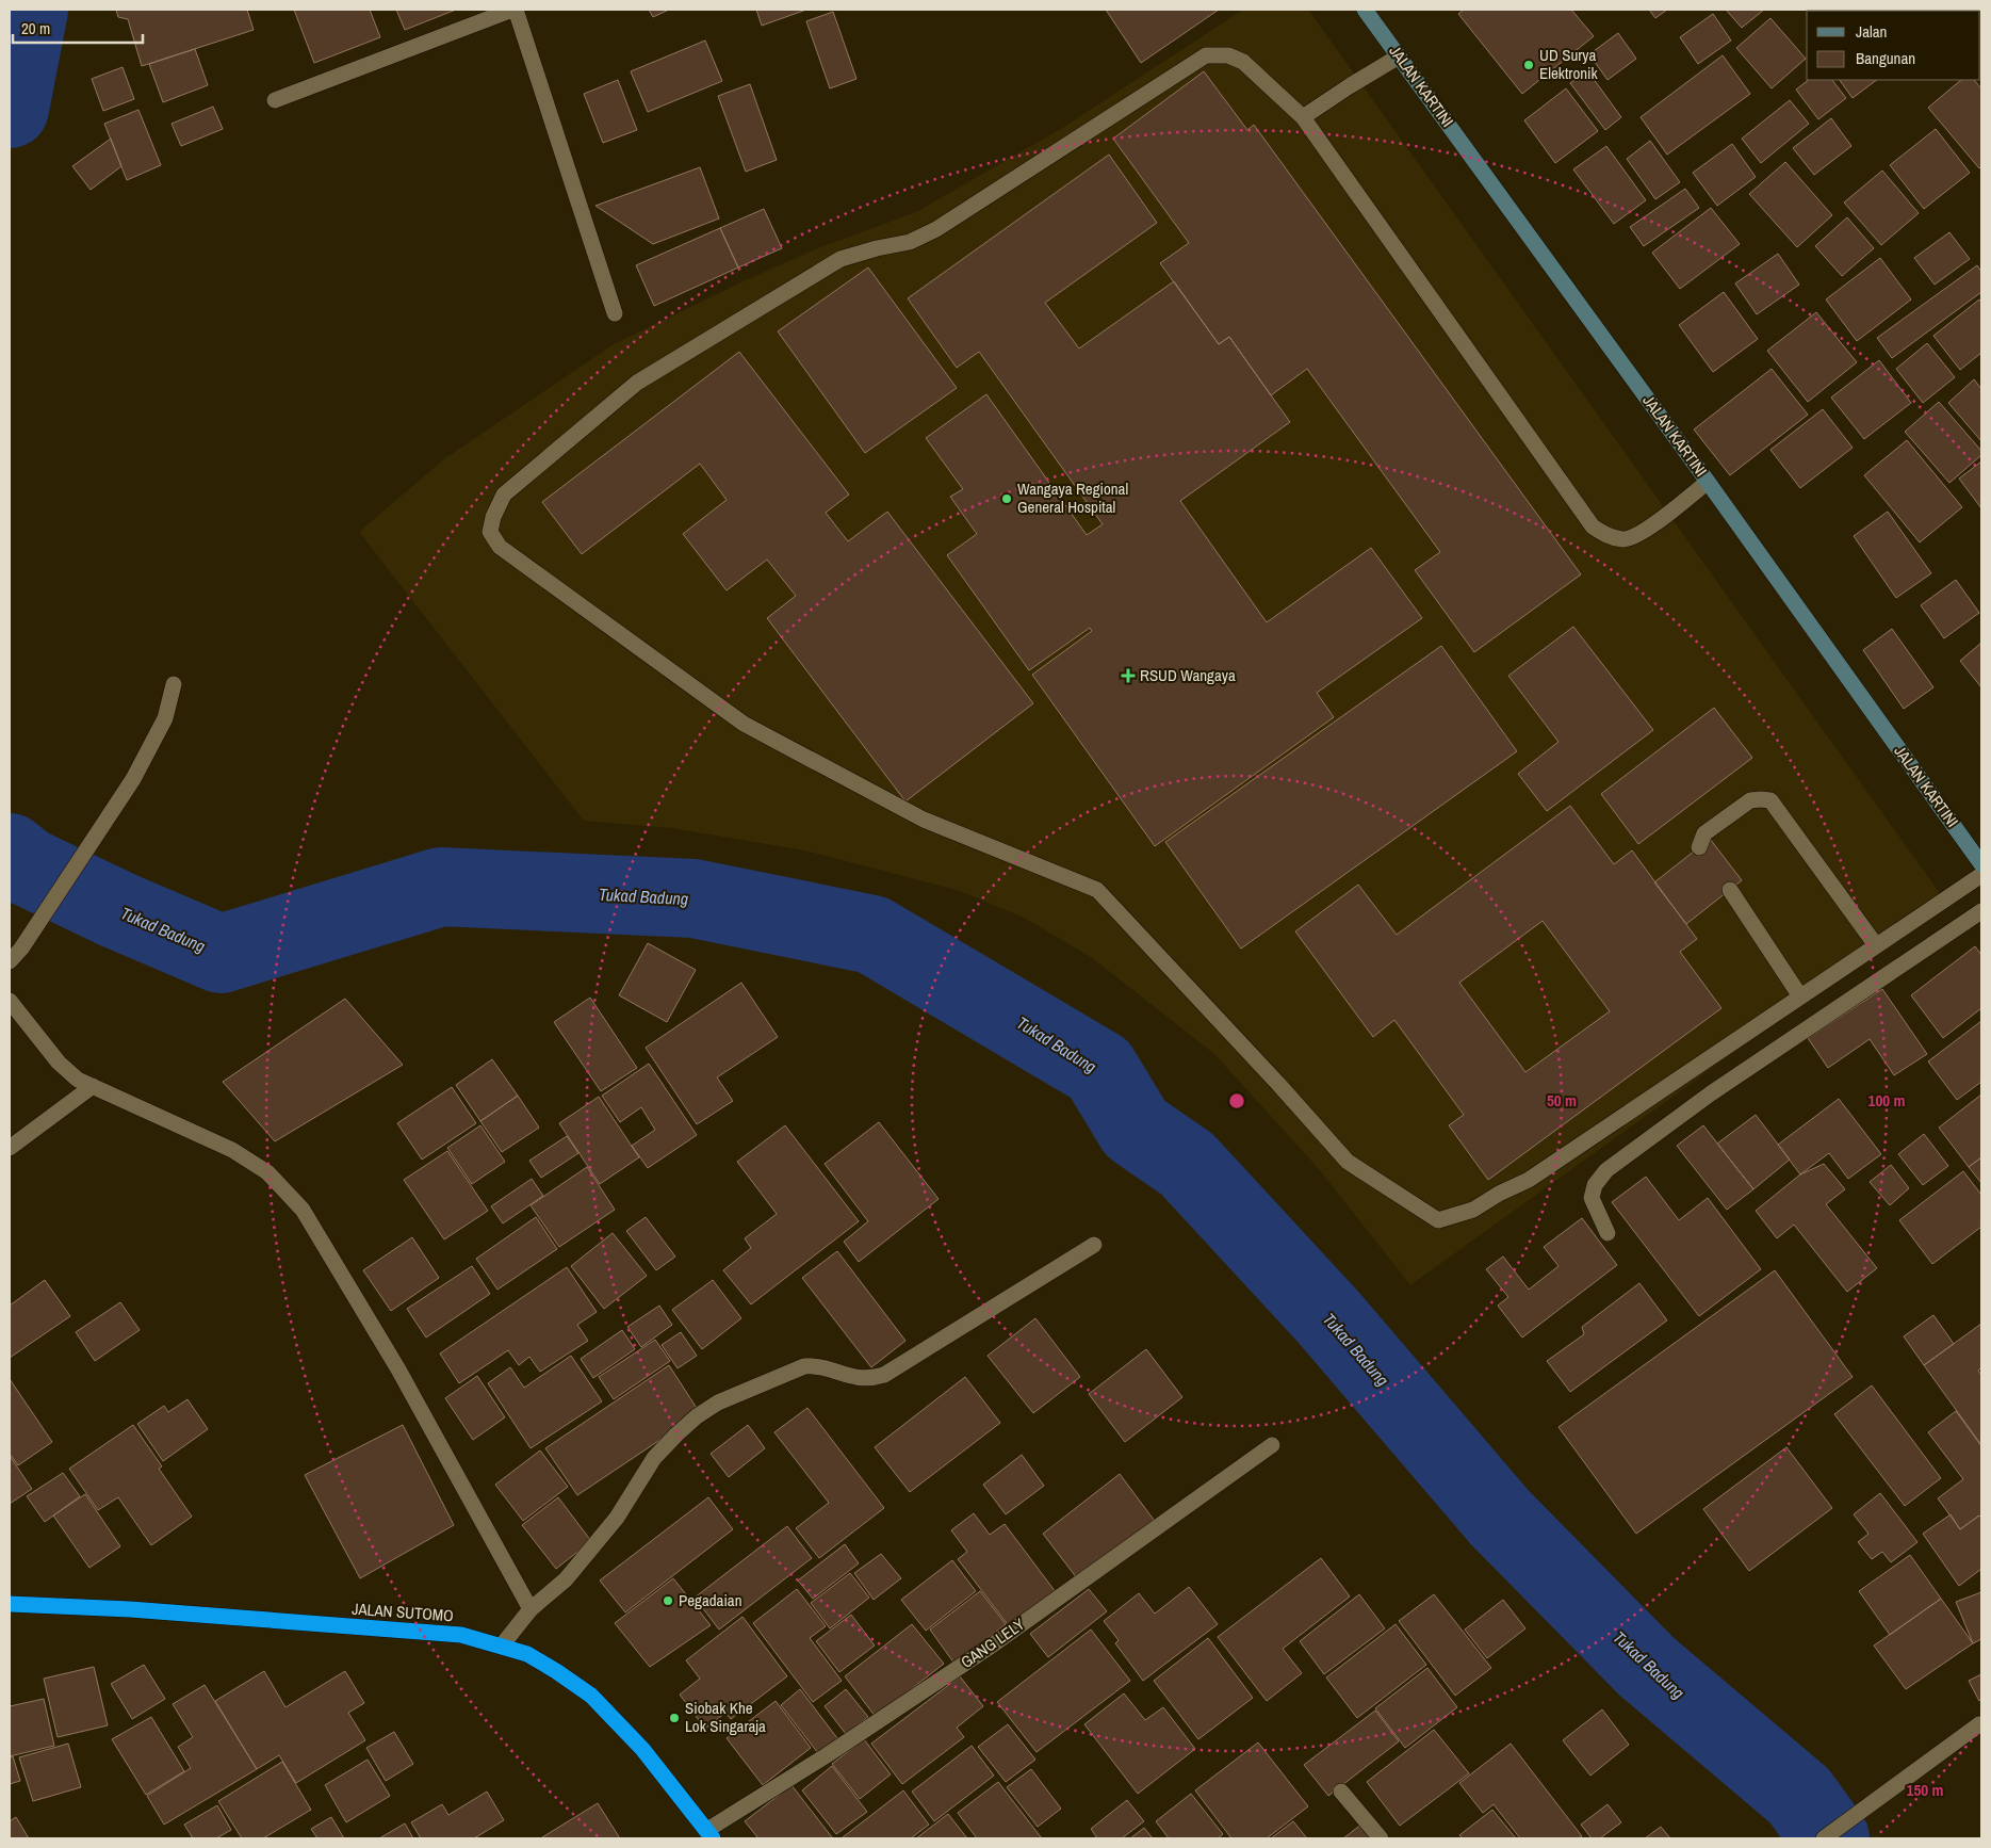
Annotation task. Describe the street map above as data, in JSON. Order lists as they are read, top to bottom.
{
  "streets": {
    "highway": ["JALAN SUTOMO"],
    "main road": ["JALAN KARTINI"],
    "street": ["GANG LELY"]
  },
  "crossings": [
    ["JALAN SUTOMO", "GANG LELY"]
  ],
  "water": ["Tukad Badung"],
  "places": {
    "other": [
      "UD Surya Elektronik",
      "Wangaya Regional General Hospital",
      "Pegadaian",
      "Siobak Khe Lok Singaraja"
    ],
    "health": ["RSUD Wangaya"]
  },
  "legend": ["Jalan", "Bangunan"],
  "scale_bar": "20 m",
  "rings": ["50 m", "100 m", "150 m"]
}
